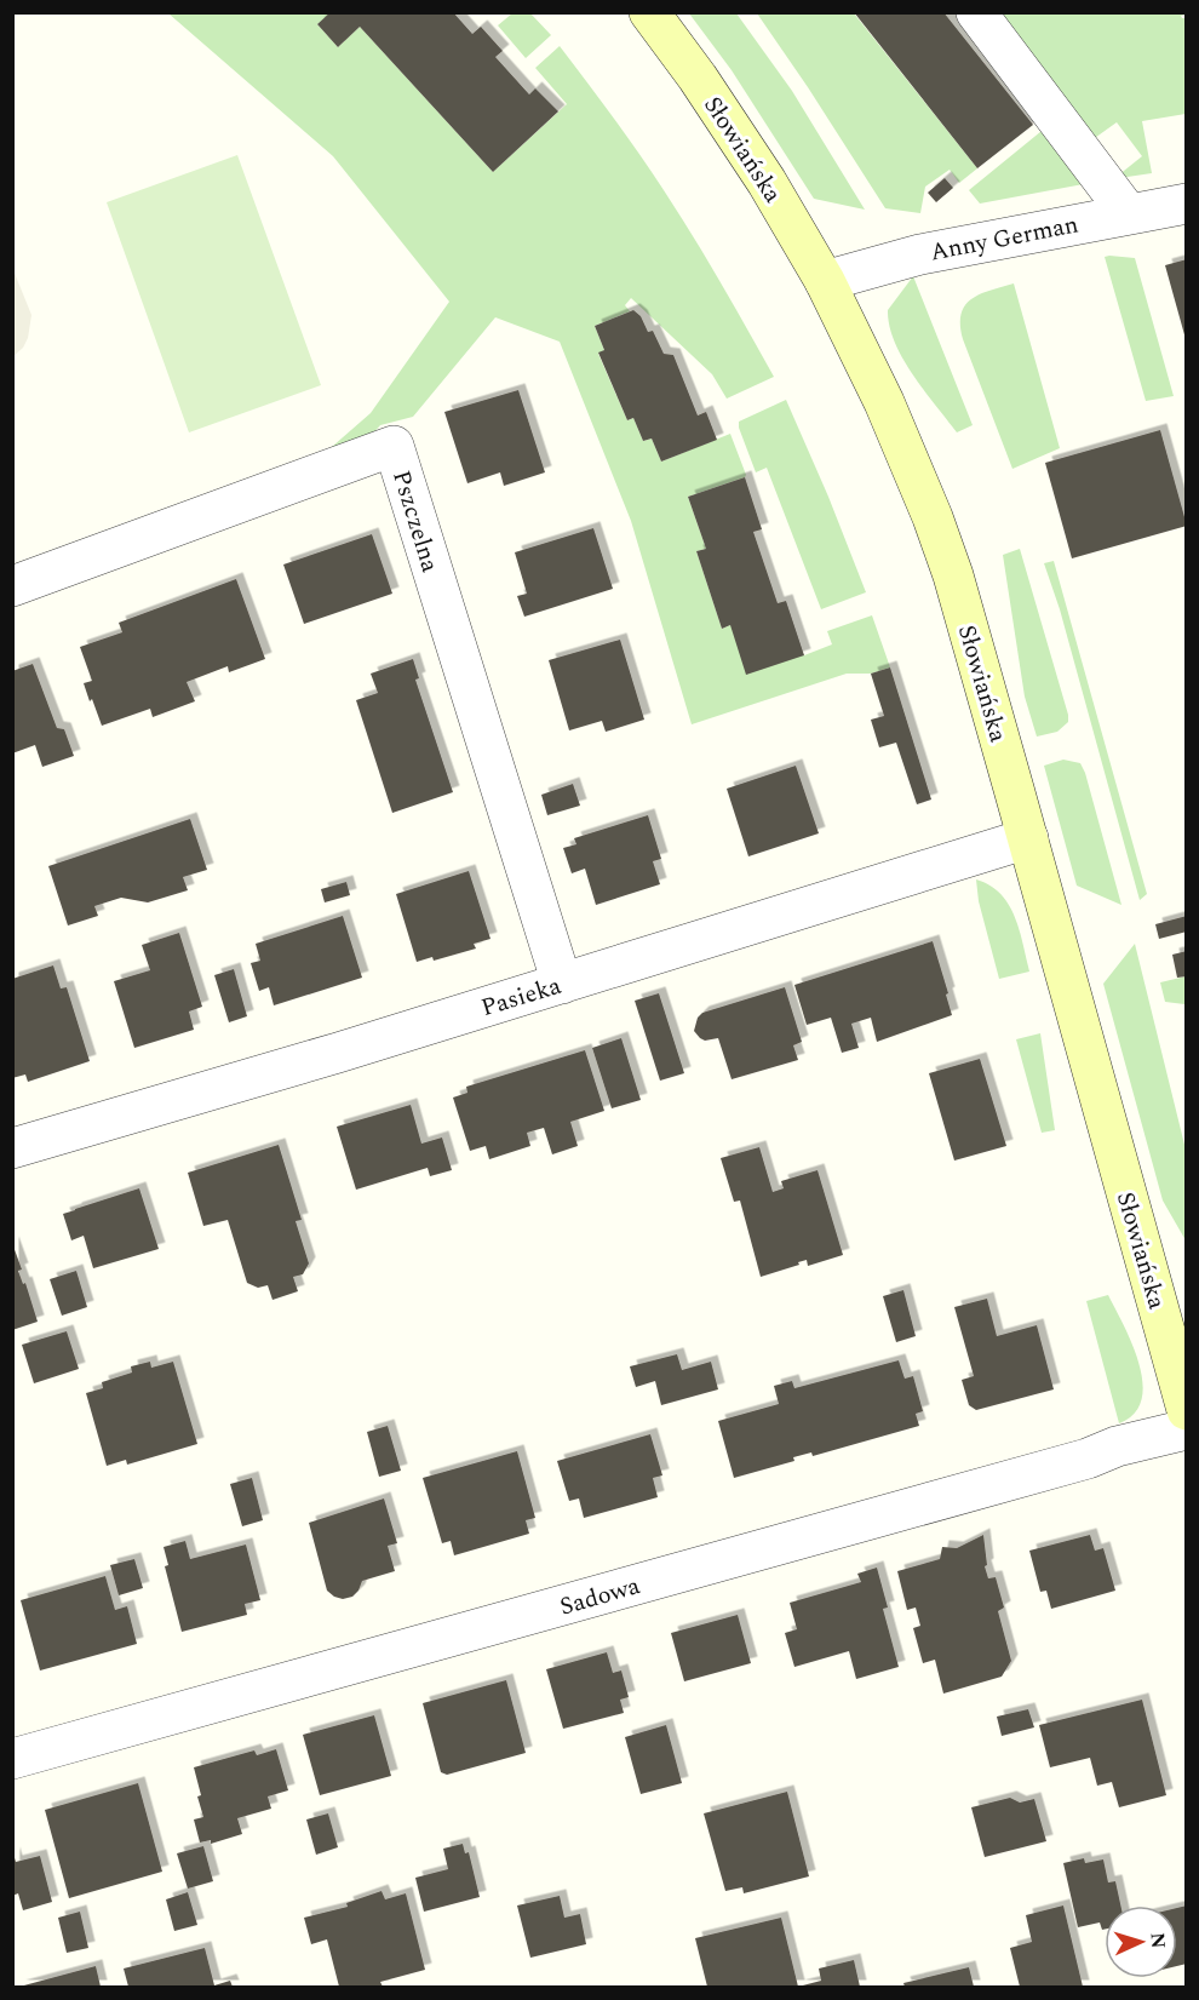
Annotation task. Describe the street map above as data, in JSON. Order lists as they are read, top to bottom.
{
  "streets": {
    "street": [
      "Słowiańska",
      "Anny German",
      "Pszczelna",
      "Pasieka",
      "Sadowa"
    ]
  },
  "crossings": [
    ["Słowiańska", "Anny German"],
    ["Słowiańska", "Pasieka"],
    ["Pszczelna", "Pasieka"]
  ],
  "north": "right"
}
